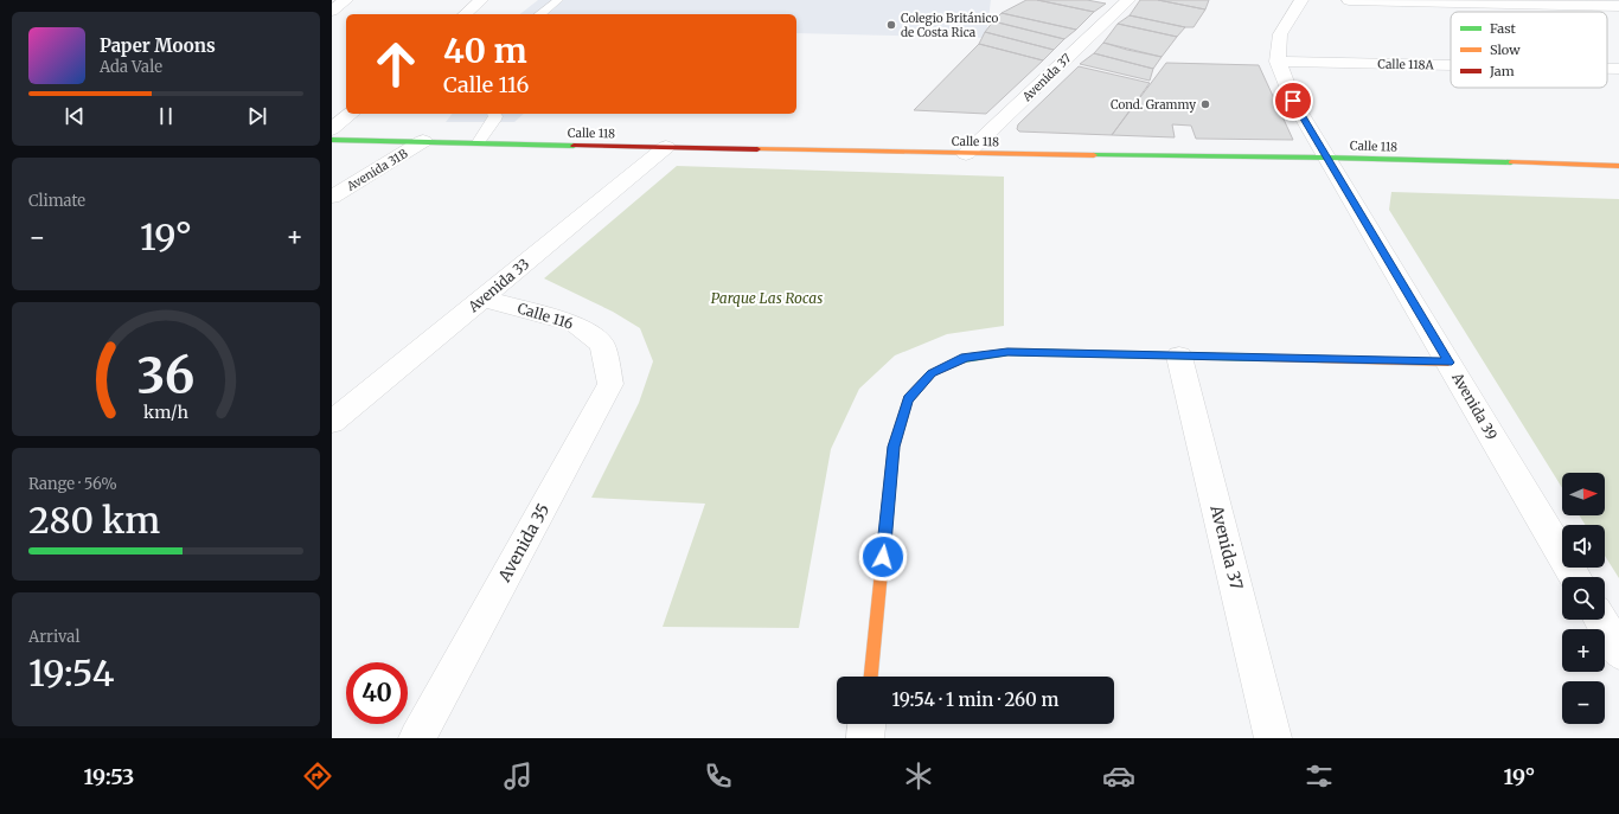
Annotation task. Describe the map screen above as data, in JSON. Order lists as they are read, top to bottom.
{
  "streets": {
    "street": [
      "Calle 118A",
      "Avenida 37",
      "Calle 118",
      "Avenida 31B",
      "Avenida 33",
      "Calle 116",
      "Avenida 39",
      "Avenida 35"
    ]
  },
  "crossings": [
    ["Calle 118A", "Avenida 39"],
    ["Avenida 37", "Calle 118"],
    ["Calle 118", "Avenida 31B"],
    ["Calle 118", "Avenida 33"],
    ["Calle 118", "Avenida 39"],
    ["Avenida 33", "Calle 116"],
    ["Calle 116", "Avenida 35"]
  ],
  "parks": ["Parque Las Rocas"],
  "places": ["Colegio Británico de Costa Rica", "Cond. Grammy"],
  "legend": ["Fast", "Slow", "Jam"],
  "north": "right",
  "page": {
    "turn": ["40 m", "Calle 116"],
    "song": ["Paper Moons", "Ada Vale"],
    "tile": [
      "Climate",
      ["Range · 56%", "280 km"],
      ["Arrival", "19:54"]
    ],
    "heat": ["−", "19°", "+"],
    "map_buttons": ["+", "−"],
    "limit": "40",
    "trip": "19:54 · 1 min · 260 m",
    "tabs": ["19:53", "19°"],
    "gauge": ["36", "km/h"]
  }
}
